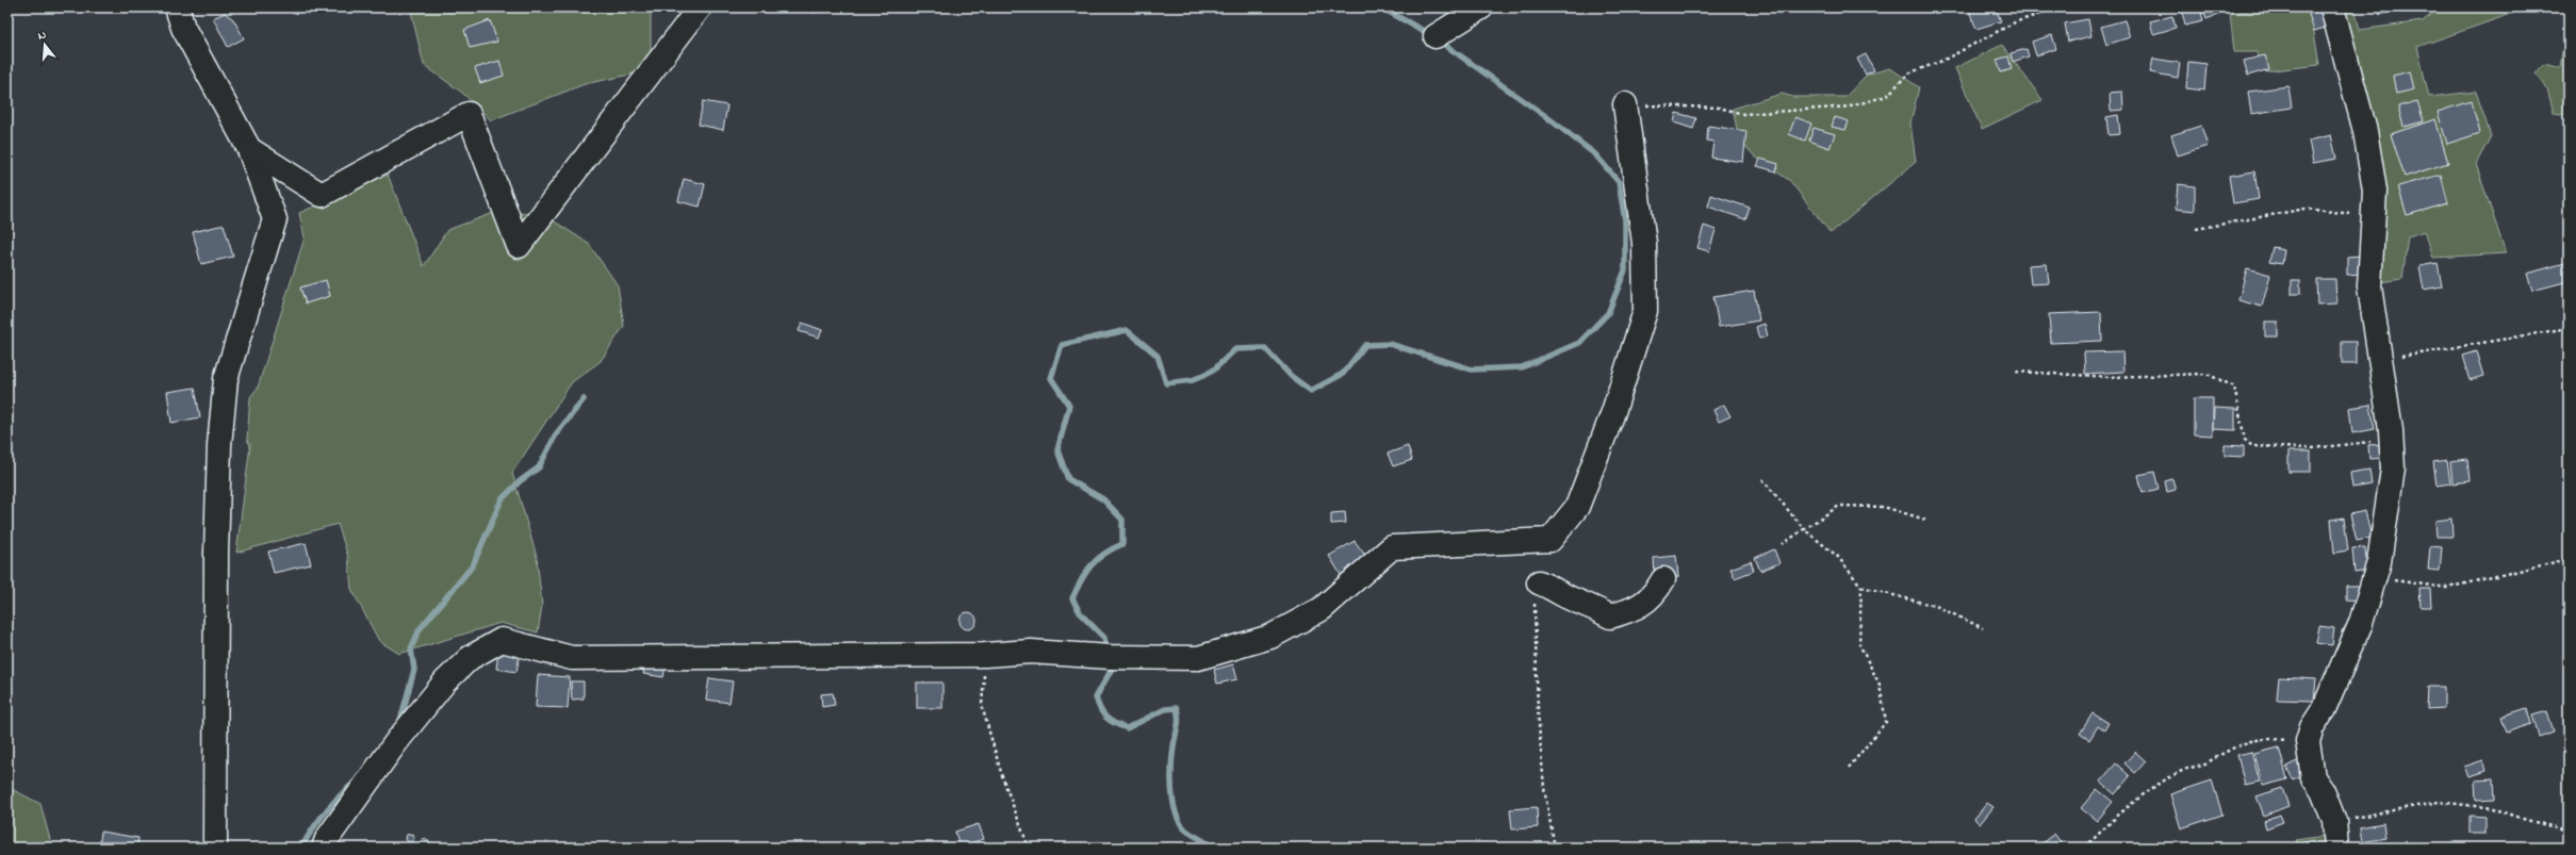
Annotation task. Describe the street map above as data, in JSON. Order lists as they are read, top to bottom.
{
  "north": "top"
}
